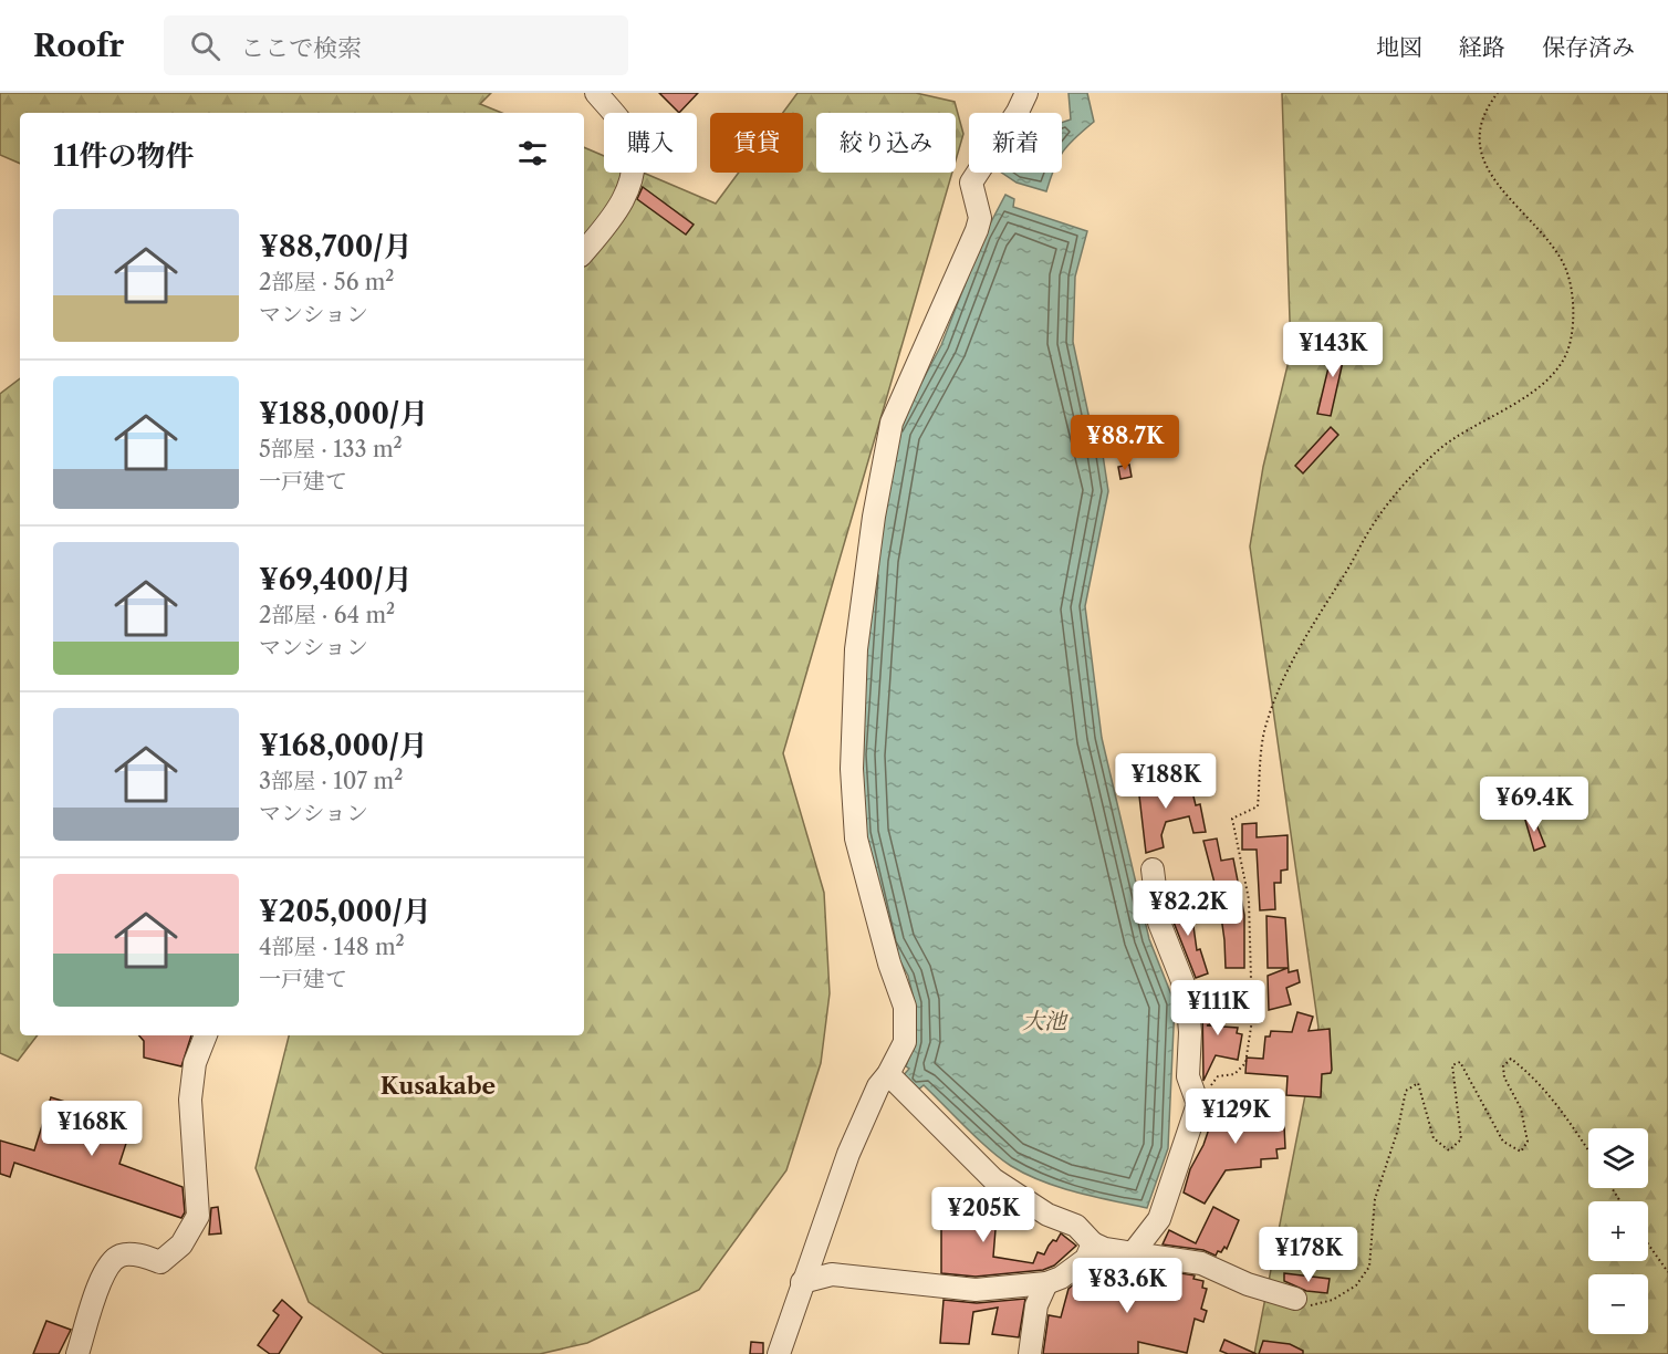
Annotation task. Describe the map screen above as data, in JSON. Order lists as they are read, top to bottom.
{
  "districts": ["Kusakabe"],
  "water": ["大池"],
  "page": {
    "header": "Roofr",
    "search": "ここで検索",
    "nav": ["地図", "経路", "保存済み"],
    "chip": [
      "購入",
      "賃貸",
      "絞り込み",
      "新着"
    ],
    "heading": "11件の物件",
    "list": [
      {
        "name": "¥88,700/月",
        "note": "2部屋 · 56 m² · マンション"
      },
      {
        "name": "¥188,000/月",
        "note": "5部屋 · 133 m² · 一戸建て"
      },
      {
        "name": "¥69,400/月",
        "note": "2部屋 · 64 m² · マンション"
      },
      {
        "name": "¥168,000/月",
        "note": "3部屋 · 107 m² · マンション"
      },
      {
        "name": "¥205,000/月",
        "note": "4部屋 · 148 m² · 一戸建て"
      }
    ],
    "price": [
      "¥143K",
      "¥88.7K",
      "¥188K",
      "¥69.4K",
      "¥82.2K",
      "¥111K",
      "¥129K",
      "¥168K",
      "¥205K",
      "¥178K",
      "¥83.6K"
    ],
    "map_buttons": ["+", "−"]
  }
}
